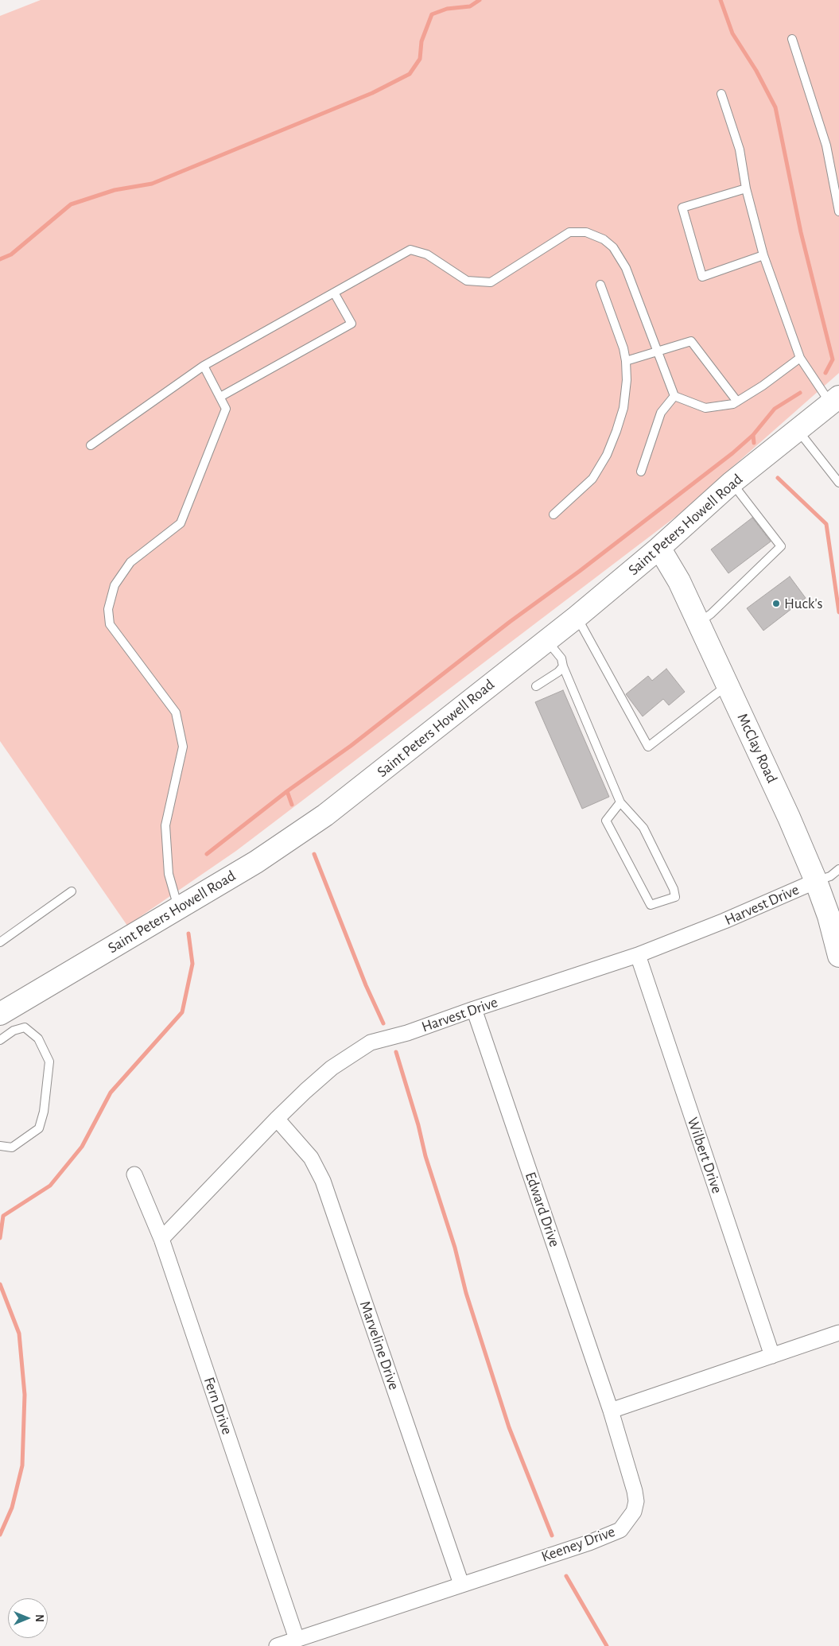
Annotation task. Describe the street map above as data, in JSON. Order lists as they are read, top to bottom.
{
  "streets": {
    "main road": ["Saint Peters Howell Road", "McClay Road"],
    "street": [
      "Harvest Drive",
      "Wilbert Drive",
      "Edward Drive",
      "Marveline Drive",
      "Fern Drive",
      "Keeney Drive"
    ]
  },
  "crossings": [
    ["Saint Peters Howell Road", "McClay Road"],
    ["McClay Road", "Harvest Drive"],
    ["Harvest Drive", "Wilbert Drive"],
    ["Harvest Drive", "Edward Drive"],
    ["Harvest Drive", "Marveline Drive"],
    ["Harvest Drive", "Fern Drive"],
    ["Edward Drive", "Keeney Drive"],
    ["Marveline Drive", "Keeney Drive"],
    ["Fern Drive", "Keeney Drive"]
  ],
  "places": ["Huck's"],
  "north": "right"
}
